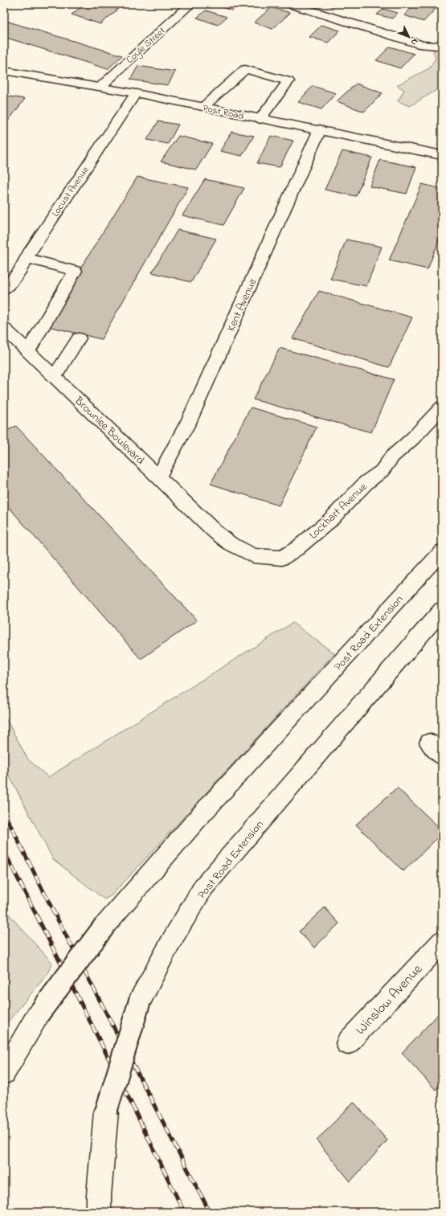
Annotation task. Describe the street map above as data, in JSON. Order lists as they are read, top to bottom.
{
  "streets": {
    "street": [
      "Coyle Street",
      "Post Road",
      "Locust Avenue",
      "Kent Avenue",
      "Brownlee Boulevard",
      "Lockhart Avenue",
      "Post Road Extension",
      "Winslow Avenue"
    ]
  },
  "crossings": [
    ["Coyle Street", "Post Road"],
    ["Post Road", "Locust Avenue"],
    ["Post Road", "Kent Avenue"],
    ["Kent Avenue", "Brownlee Boulevard"],
    ["Brownlee Boulevard", "Lockhart Avenue"]
  ],
  "north": "bottom right"
}
